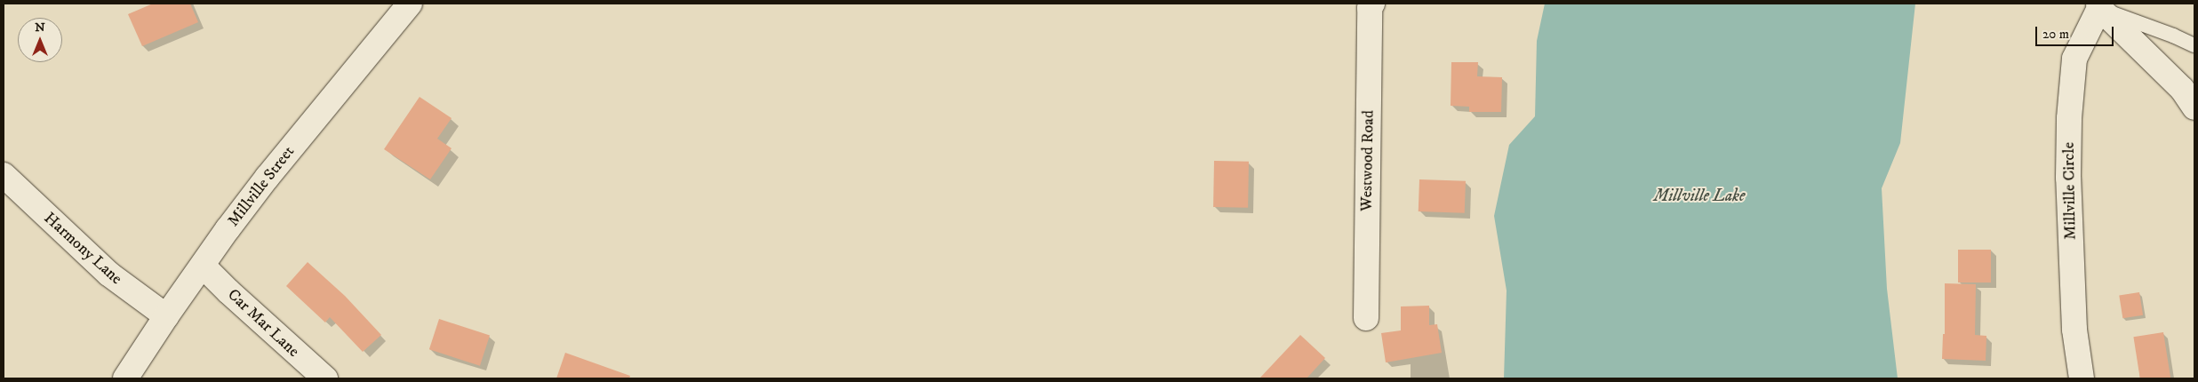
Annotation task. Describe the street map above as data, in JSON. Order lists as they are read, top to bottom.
{
  "streets": {
    "street": [
      "Westwood Road",
      "Millville Street",
      "Millville Circle",
      "Harmony Lane",
      "Car Mar Lane"
    ]
  },
  "crossings": [
    ["Millville Street", "Harmony Lane"],
    ["Millville Street", "Car Mar Lane"]
  ],
  "water": ["Millville Lake"],
  "scale_bar": "20 m",
  "north": "top"
}
